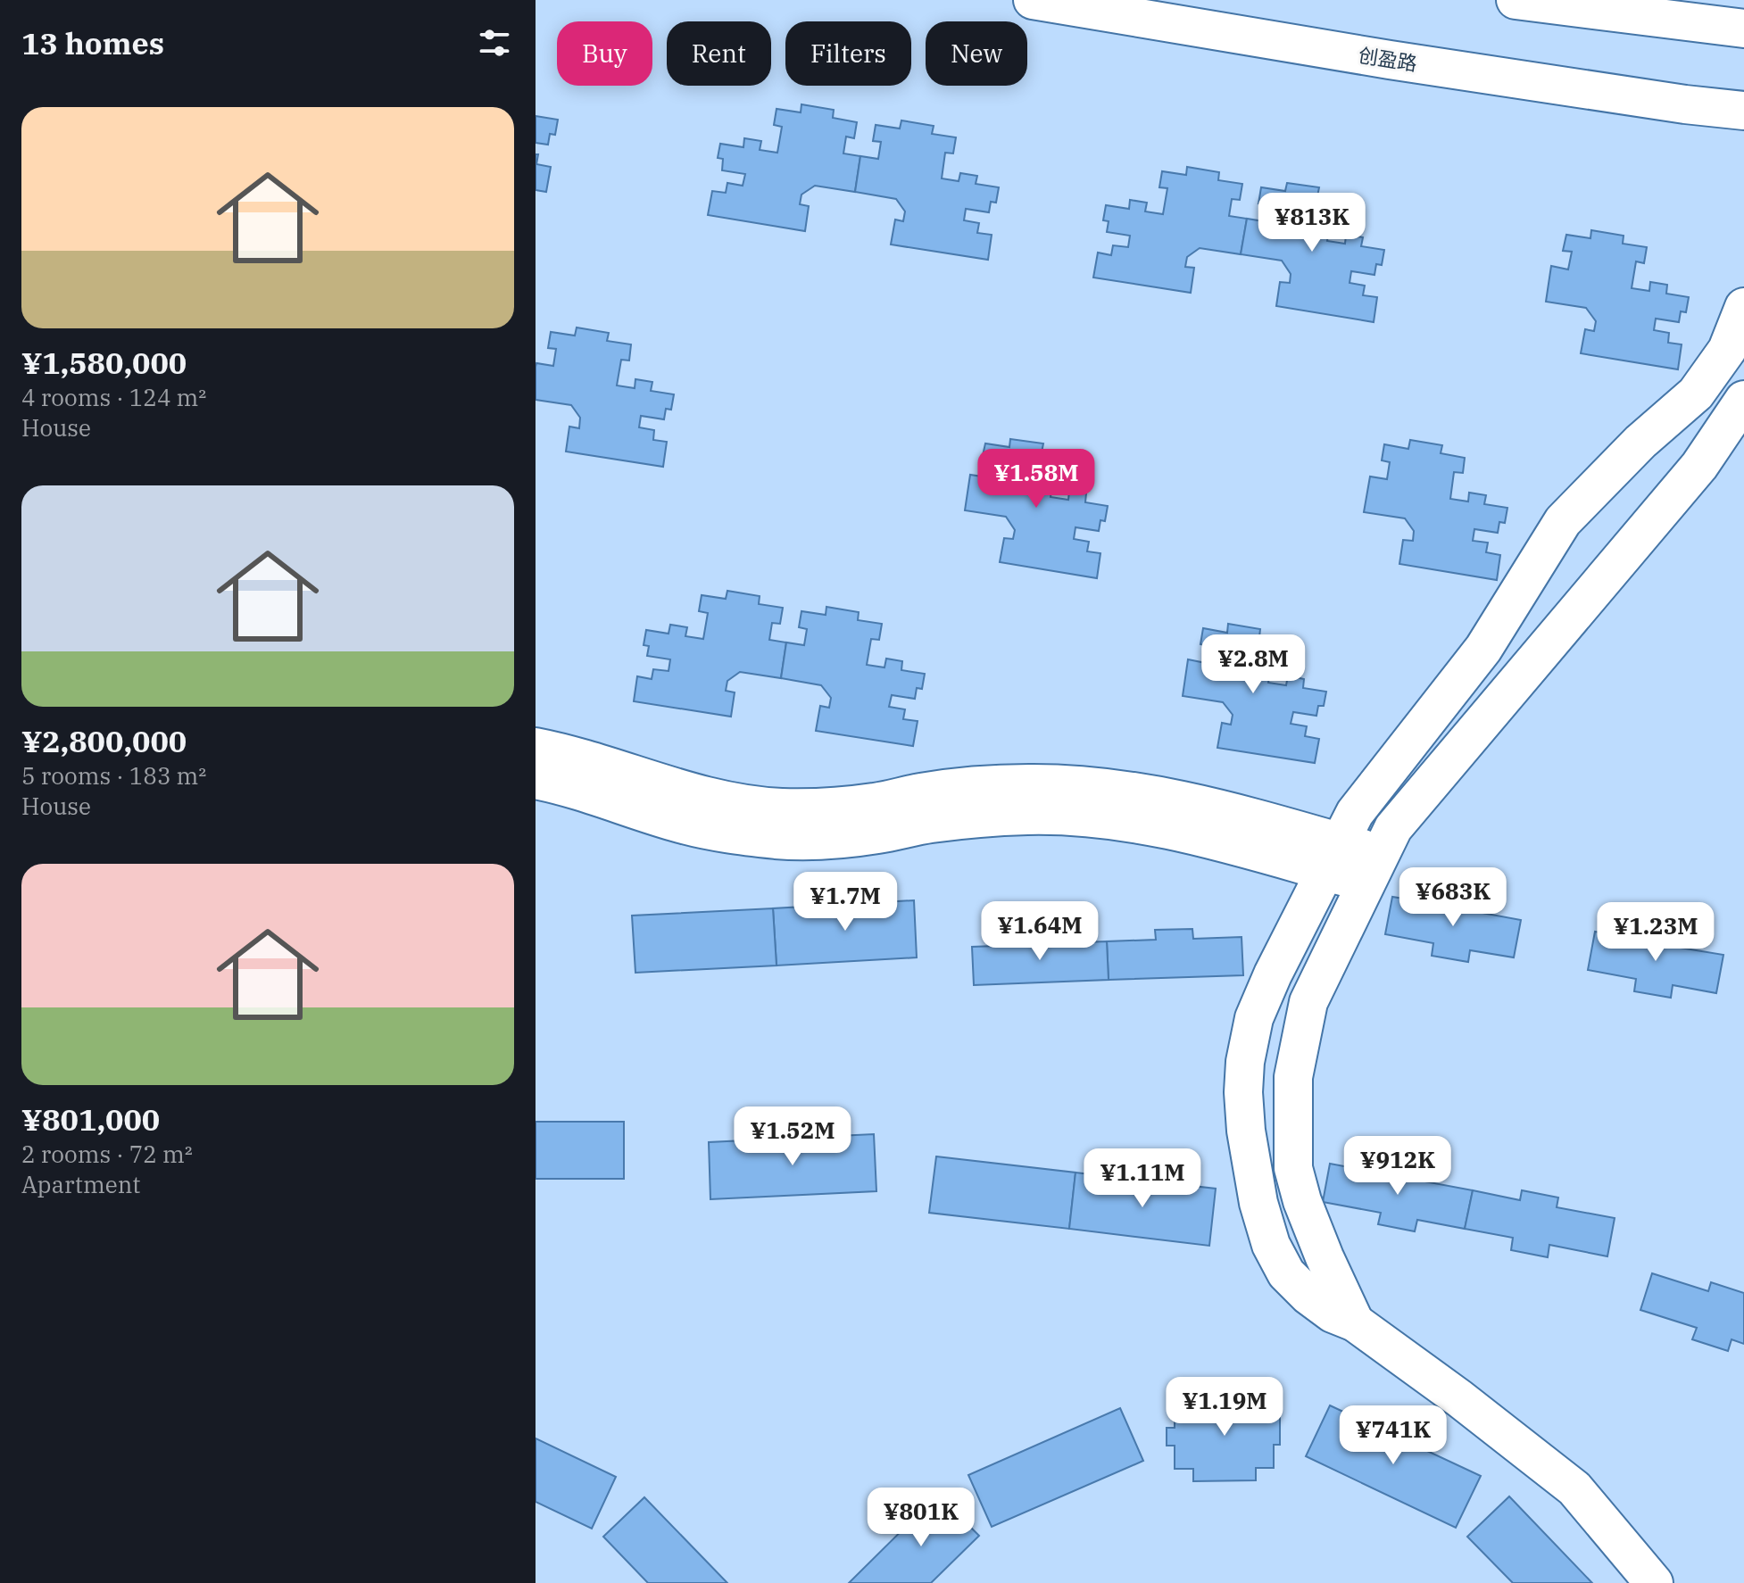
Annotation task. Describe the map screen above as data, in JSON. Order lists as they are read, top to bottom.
{
  "streets": {
    "street": ["创盈路"]
  },
  "page": {
    "heading": "13 homes",
    "chip": [
      "Buy",
      "Rent",
      "Filters",
      "New"
    ],
    "list": [
      {
        "name": "¥1,580,000",
        "note": "4 rooms · 124 m² · House"
      },
      {
        "name": "¥2,800,000",
        "note": "5 rooms · 183 m² · House"
      },
      {
        "name": "¥801,000",
        "note": "2 rooms · 72 m² · Apartment"
      }
    ],
    "price": [
      "¥813K",
      "¥1.58M",
      "¥2.8M",
      "¥683K",
      "¥1.7M",
      "¥1.64M",
      "¥1.23M",
      "¥1.52M",
      "¥912K",
      "¥1.11M",
      "¥1.19M",
      "¥741K",
      "¥801K"
    ]
  }
}
